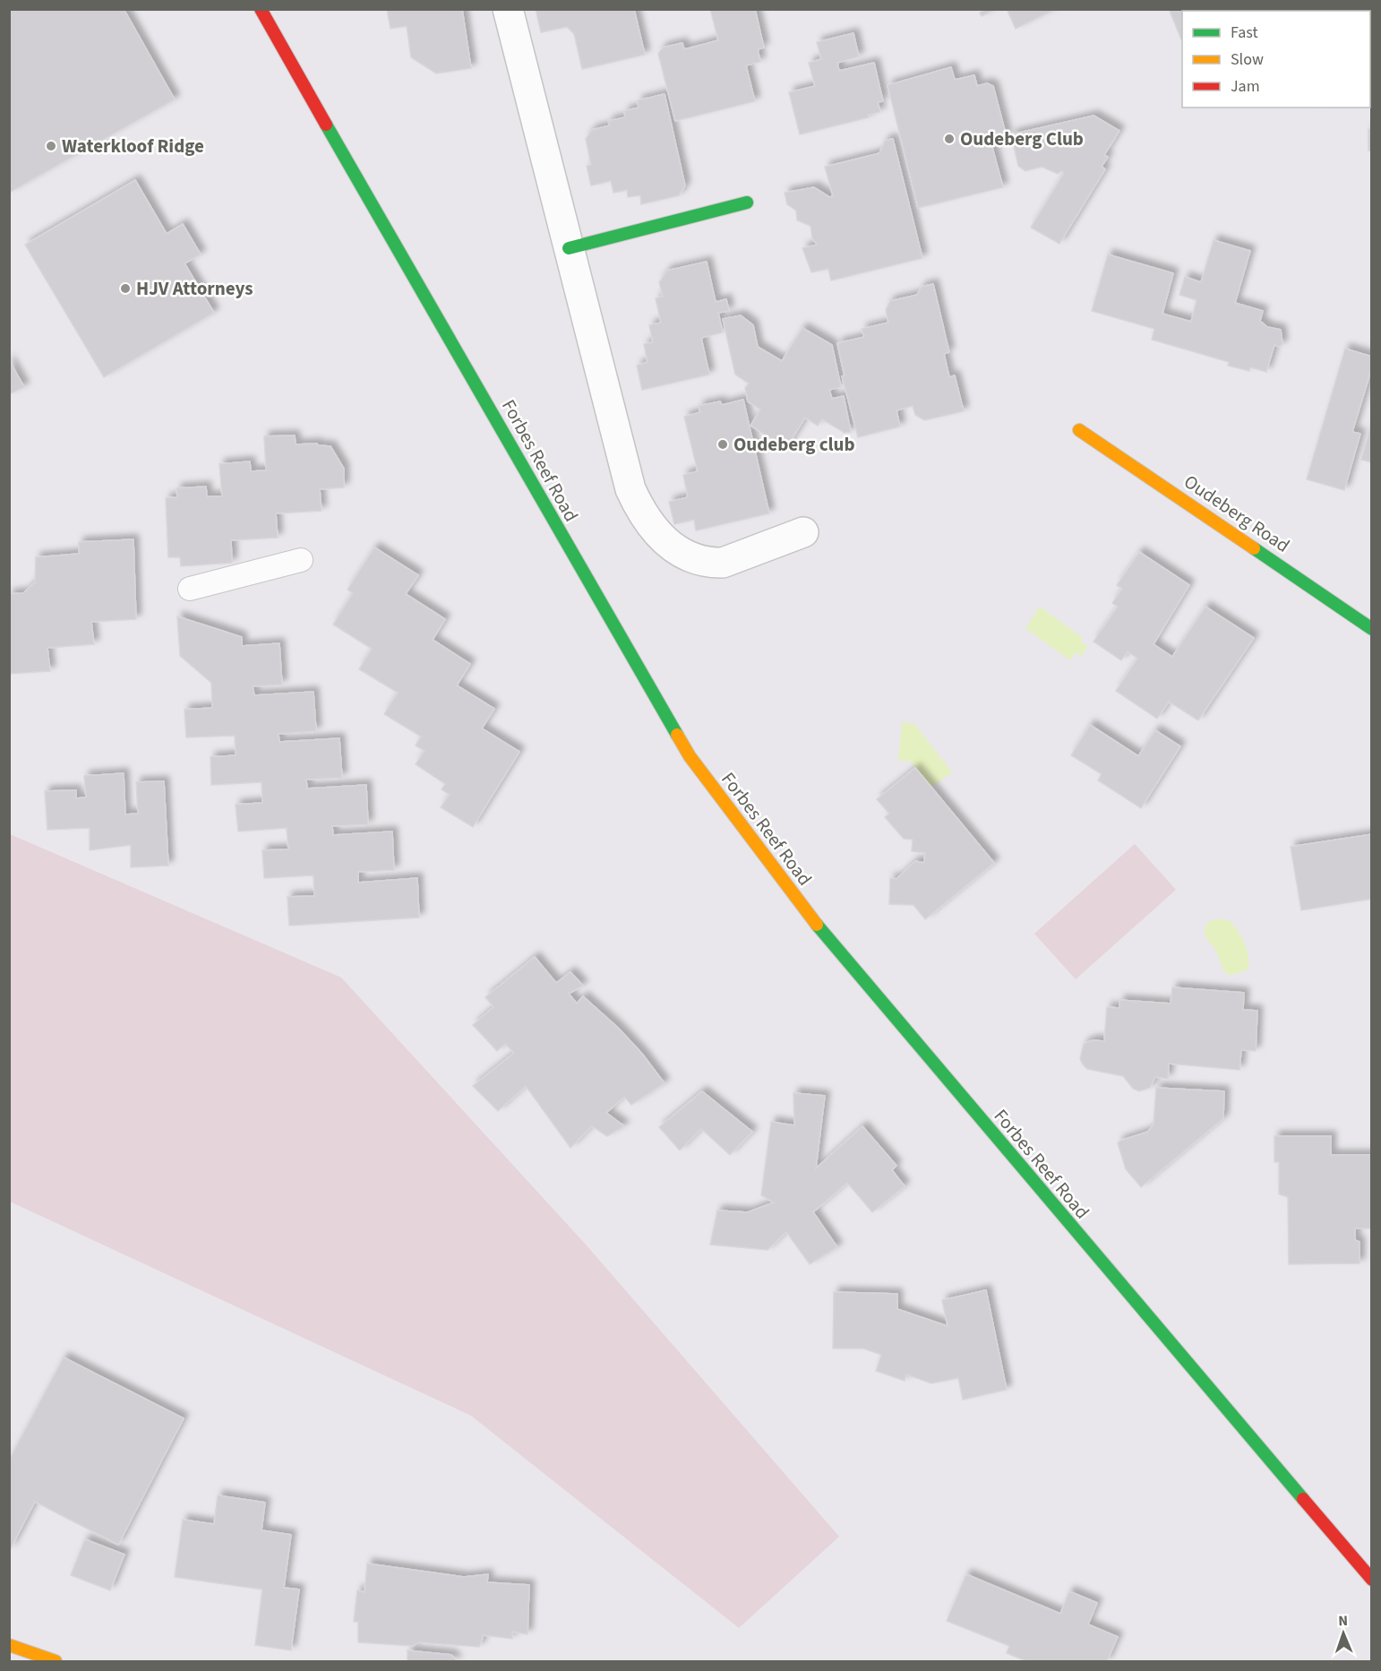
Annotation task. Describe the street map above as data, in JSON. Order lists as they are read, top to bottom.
{
  "streets": {
    "street": ["Forbes Reef Road", "Oudeberg Road"]
  },
  "places": [
    "Oudeberg Club",
    "Waterkloof Ridge",
    "HJV Attorneys",
    "Oudeberg club"
  ],
  "legend": ["Fast", "Slow", "Jam"],
  "north": "top"
}
